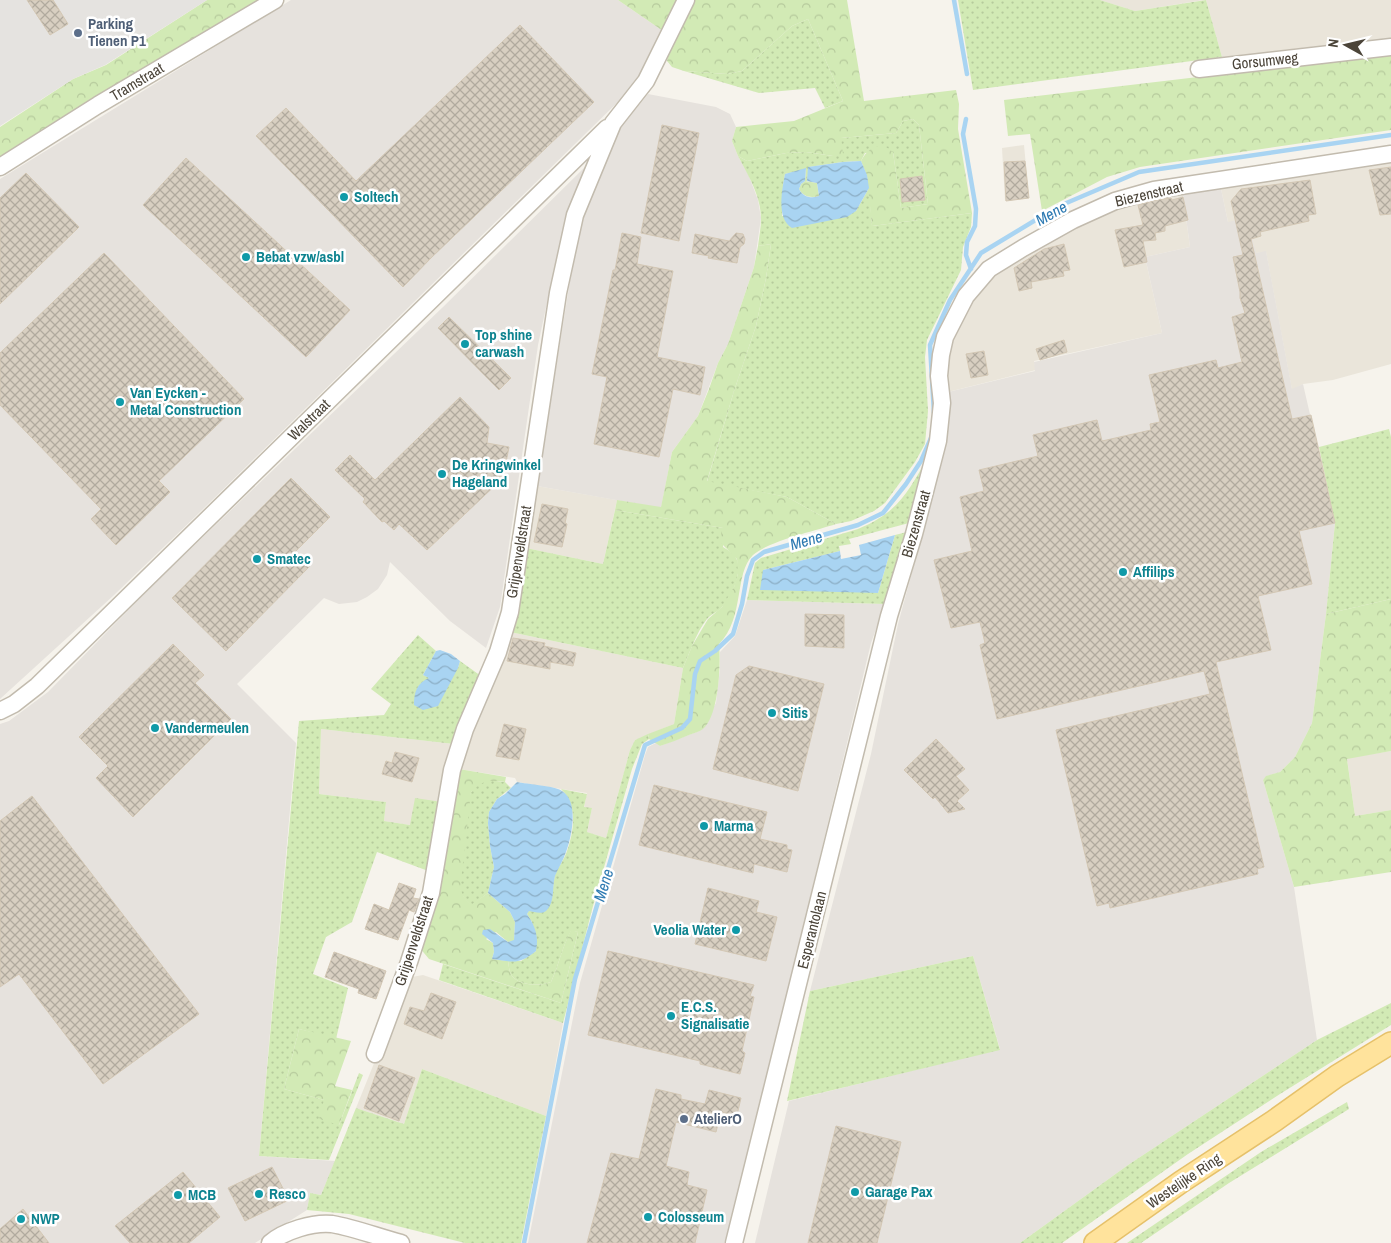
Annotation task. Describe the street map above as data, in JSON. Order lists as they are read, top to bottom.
{
  "streets": {
    "main road": ["Westelijke Ring"],
    "street": [
      "Gorsumweg",
      "Tramstraat",
      "Biezenstraat",
      "Walstraat",
      "Grijpenveldstraat",
      "Esperantolaan"
    ]
  },
  "crossings": [
    ["Biezenstraat", "Esperantolaan"],
    ["Walstraat", "Grijpenveldstraat"]
  ],
  "water": ["Mene"],
  "places": [
    "Parking Tienen P1",
    "Soltech",
    "Bebat vzw/asbl",
    "Top shine carwash",
    "Van Eycken - Metal Construction",
    "De Kringwinkel Hageland",
    "Smatec",
    "Affilips",
    "Sitis",
    "Vandermeulen",
    "Marma",
    "Veolia Water",
    "E.C.S. Signalisatie",
    "AtelierO",
    "Garage Pax",
    "Resco",
    "MCB",
    "Colosseum",
    "NWP"
  ],
  "north": "left"
}
